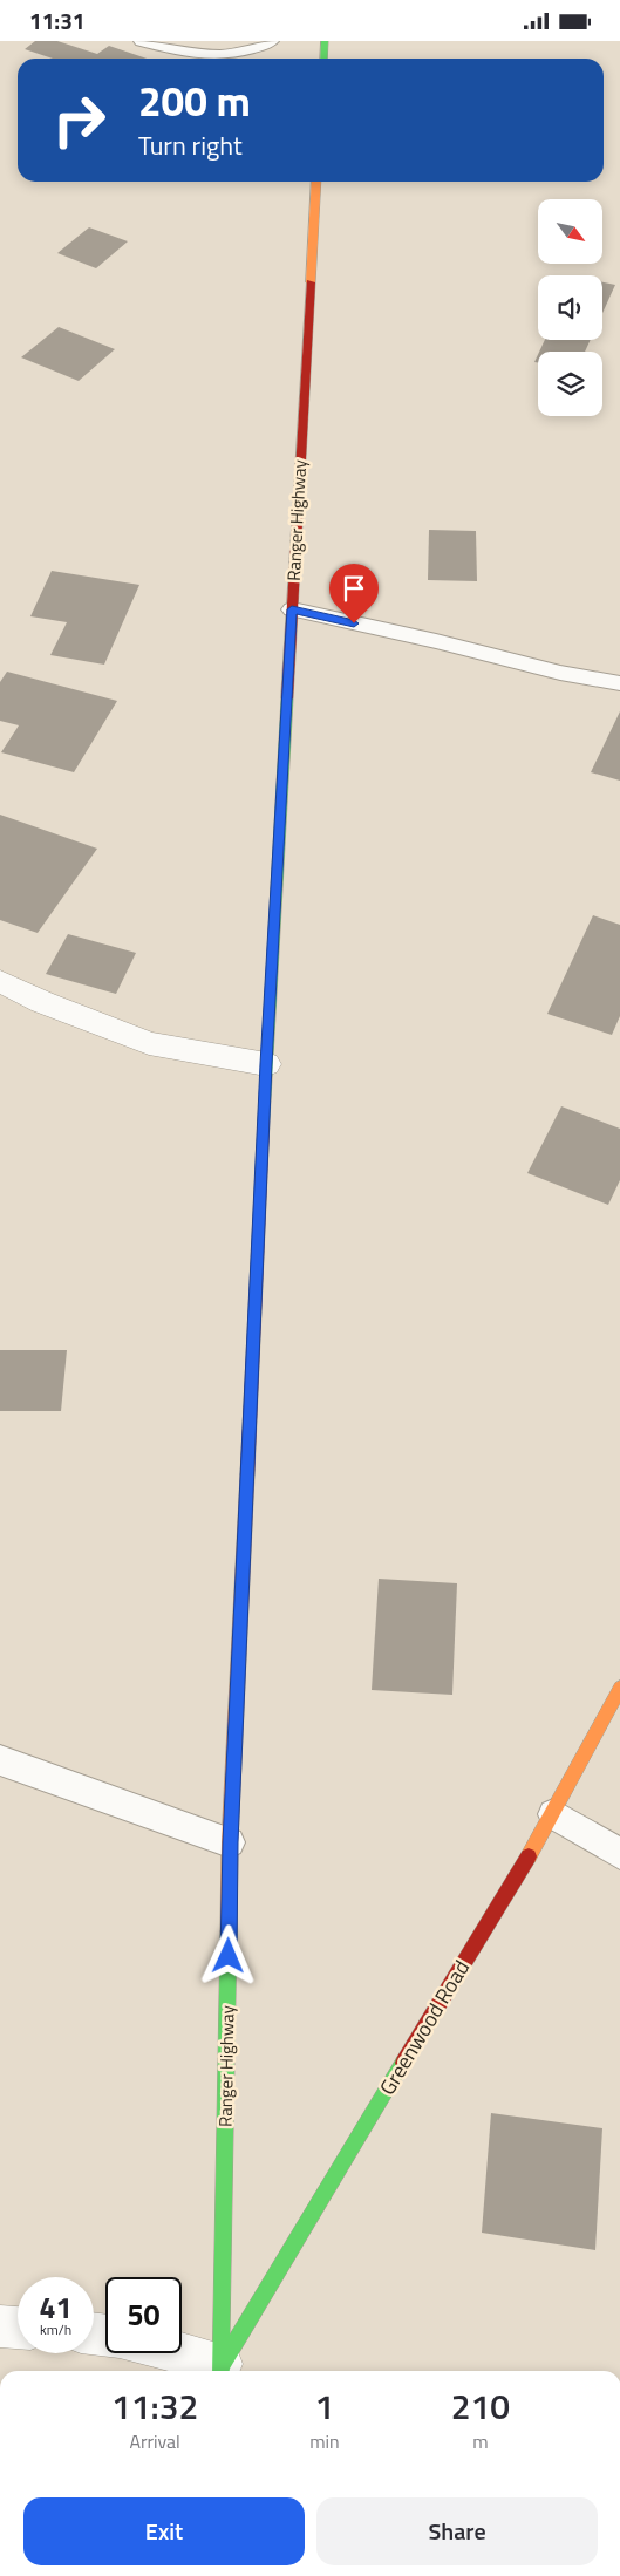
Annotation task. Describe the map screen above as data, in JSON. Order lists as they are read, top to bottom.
{
  "streets": {
    "main road": ["Ranger Highway", "Greenwood Road"]
  },
  "north": "bottom right",
  "page": {
    "status": "11:31",
    "turn": ["200 m", "Turn right"],
    "speed": "41 km/h",
    "limit": "50",
    "eta": [
      "11:32",
      "Arrival",
      "1",
      "min",
      "210",
      "m"
    ],
    "buttons": ["Exit", "Share"]
  }
}
